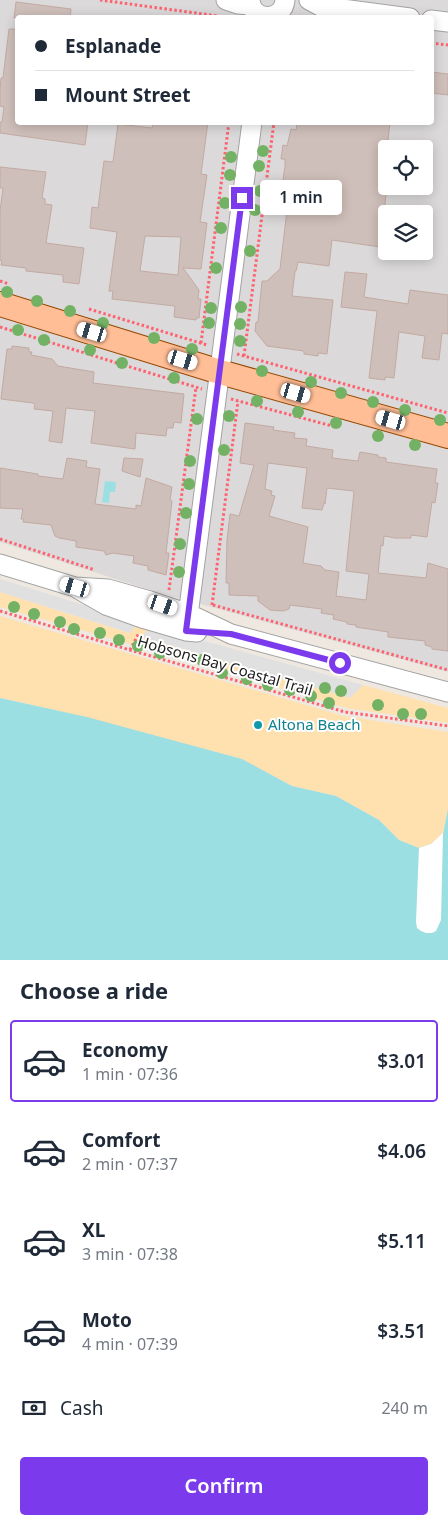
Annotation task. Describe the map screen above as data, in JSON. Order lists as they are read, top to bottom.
{
  "streets": {
    "path": ["Hobsons Bay Coastal Trail"]
  },
  "places": ["Altona Beach"],
  "page": {
    "banner": ["Esplanade", "Mount Street"],
    "bubble": "1 min",
    "heading": "Choose a ride",
    "list": [
      {
        "name": "Economy",
        "note": "1 min · 07:36",
        "value": "$3.01"
      },
      {
        "name": "Comfort",
        "note": "2 min · 07:37",
        "value": "$4.06"
      },
      {
        "name": "XL",
        "note": "3 min · 07:38",
        "value": "$5.11"
      },
      {
        "name": "Moto",
        "note": "4 min · 07:39",
        "value": "$3.51"
      }
    ],
    "pay": ["Cash", "240 m"],
    "buttons": "Confirm"
  }
}
